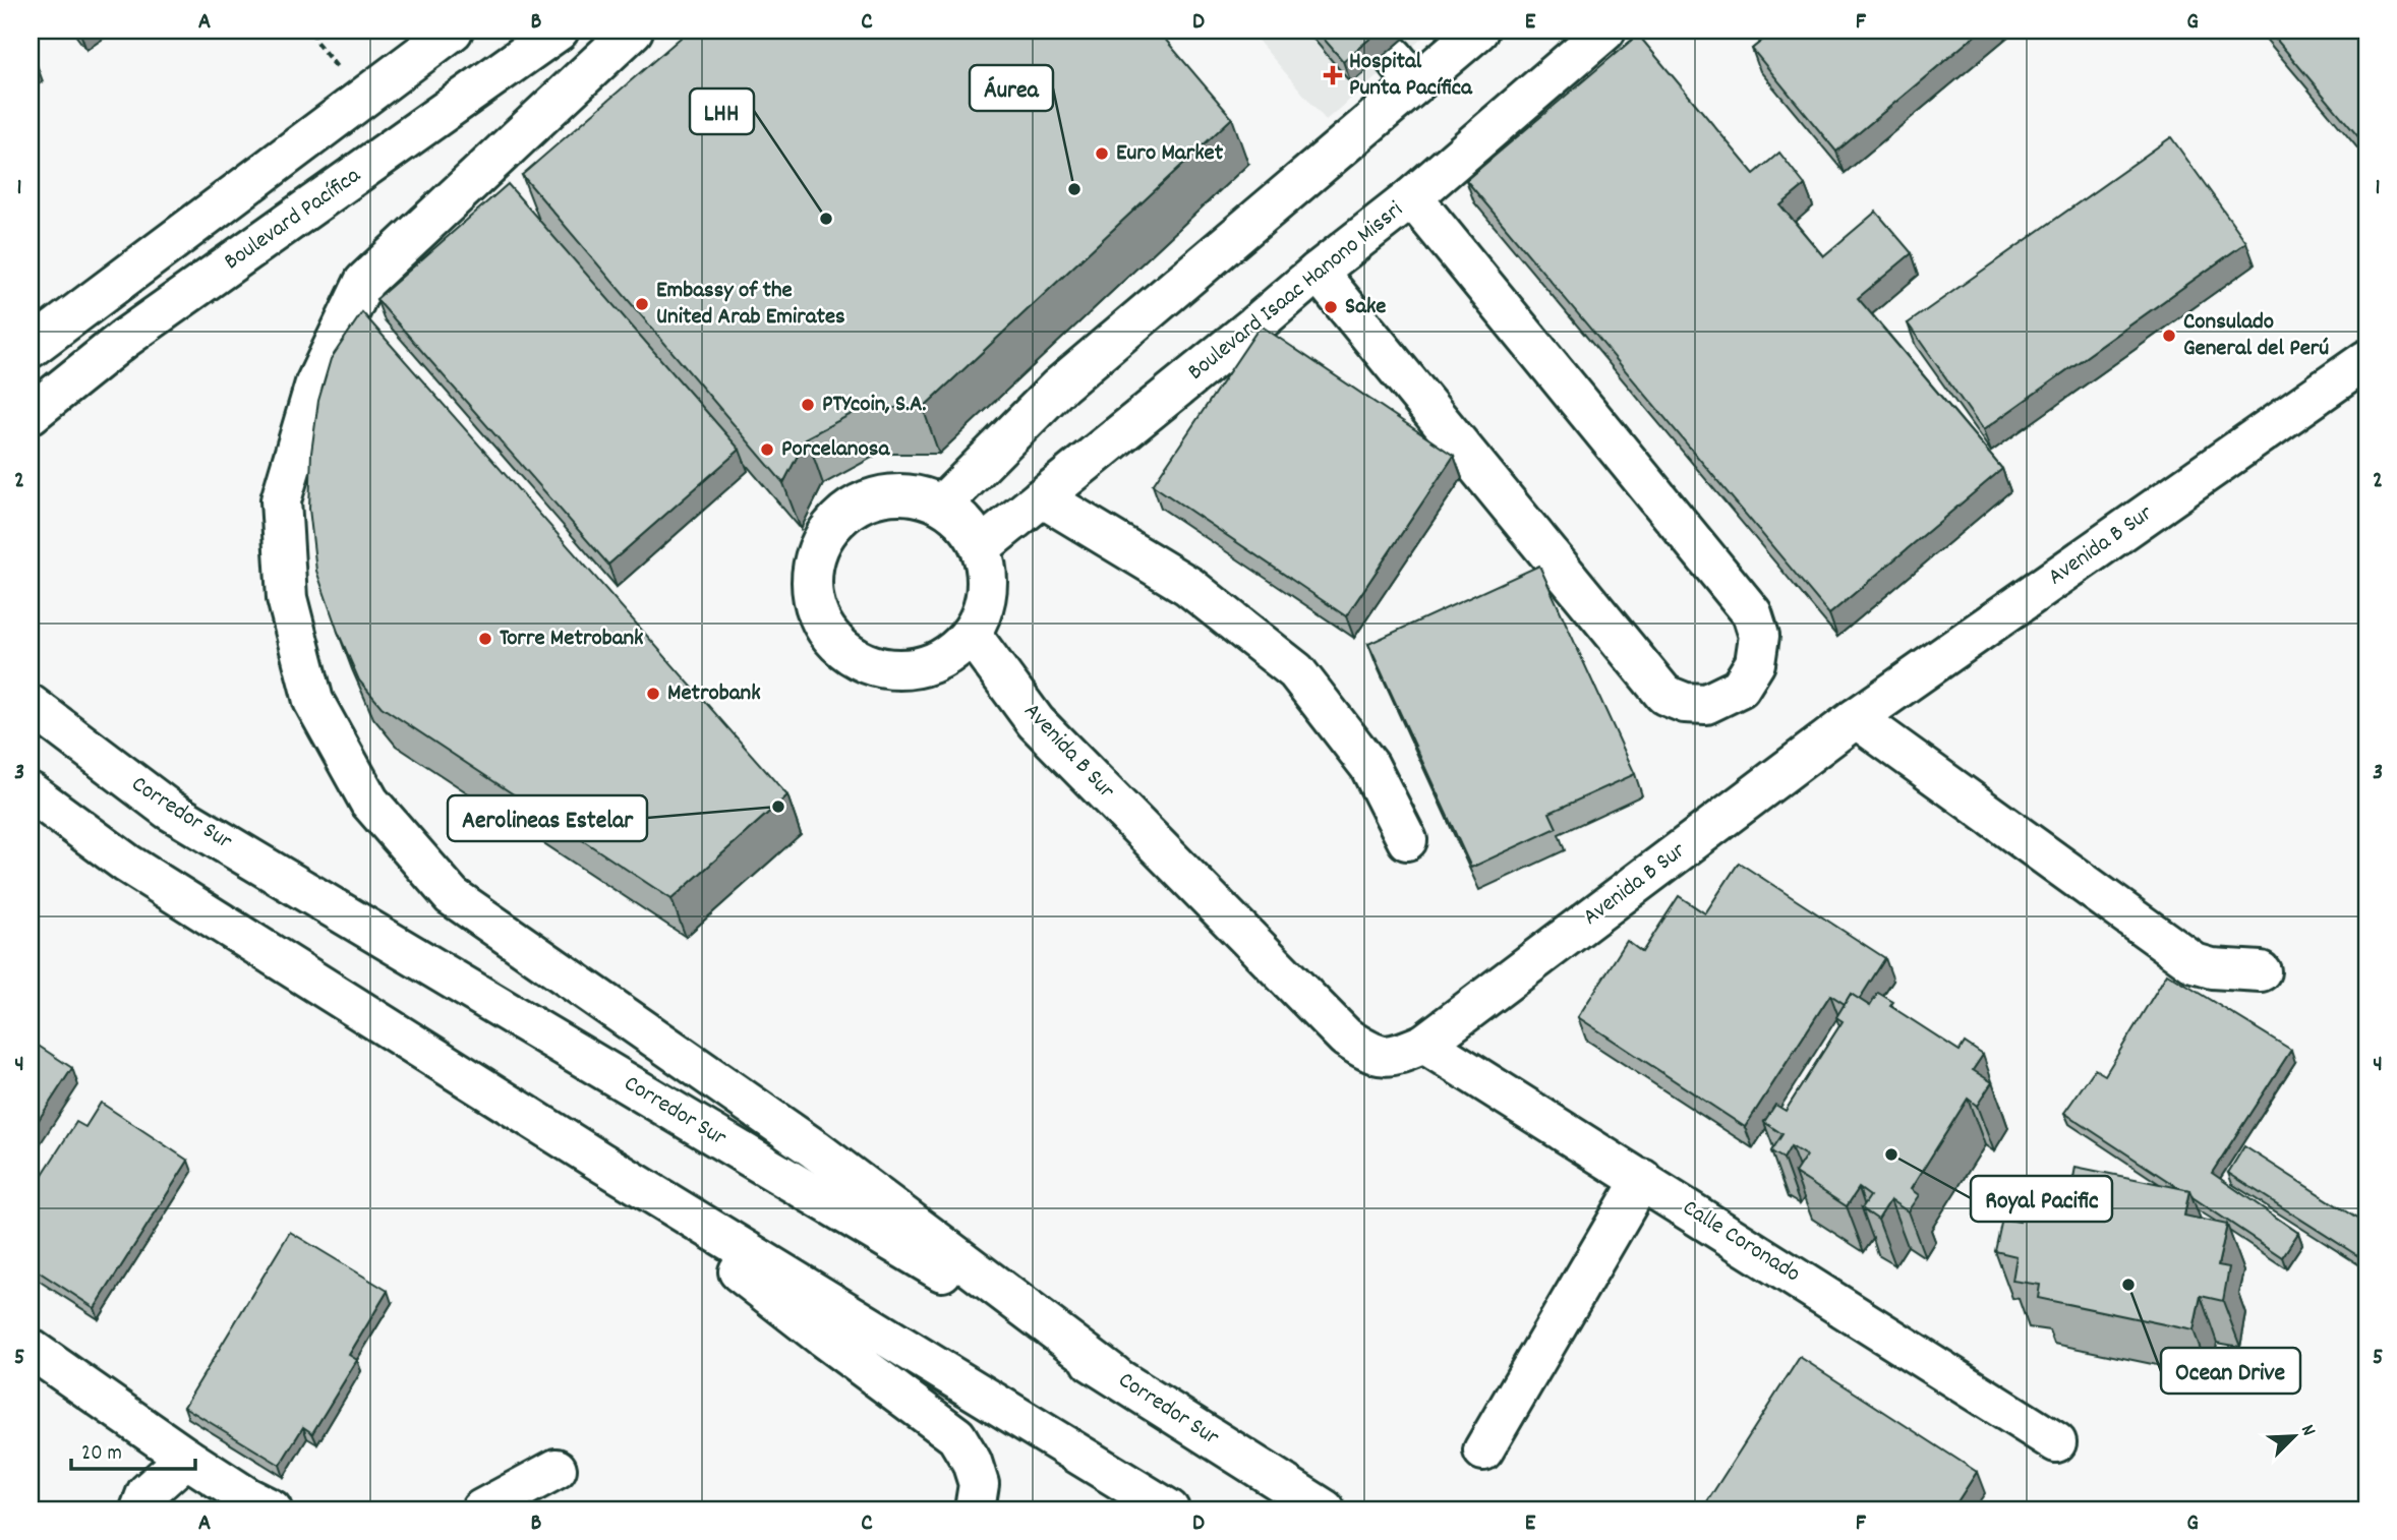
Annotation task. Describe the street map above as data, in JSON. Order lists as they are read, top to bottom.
{
  "streets": {
    "main road": [
      "Boulevard Pacífica",
      "Boulevard Isaac Hanono Missri",
      "Avenida B Sur",
      "Corredor Sur",
      "Calle Coronado"
    ]
  },
  "crossings": [
    ["Boulevard Isaac Hanono Missri", "Avenida B Sur"],
    ["Avenida B Sur", "Calle Coronado"]
  ],
  "places": {
    "health": ["Hospital Punta Pacífica"],
    "other": [
      "Euro Market",
      "Áurea",
      "LHH",
      "Embassy of the United Arab Emirates",
      "Sake",
      "Consulado General del Perú",
      "PTYcoin, S.A.",
      "Porcelanosa",
      "Torre Metrobank",
      "Metrobank",
      "Aerolineas Estelar",
      "Royal Pacific",
      "Ocean Drive"
    ]
  },
  "scale_bar": "20 m",
  "north": "top right",
  "grid": {
    "columns": [
      "A",
      "B",
      "C",
      "D",
      "E",
      "F",
      "G"
    ],
    "rows": [
      "1",
      "2",
      "3",
      "4",
      "5"
    ]
  }
}
